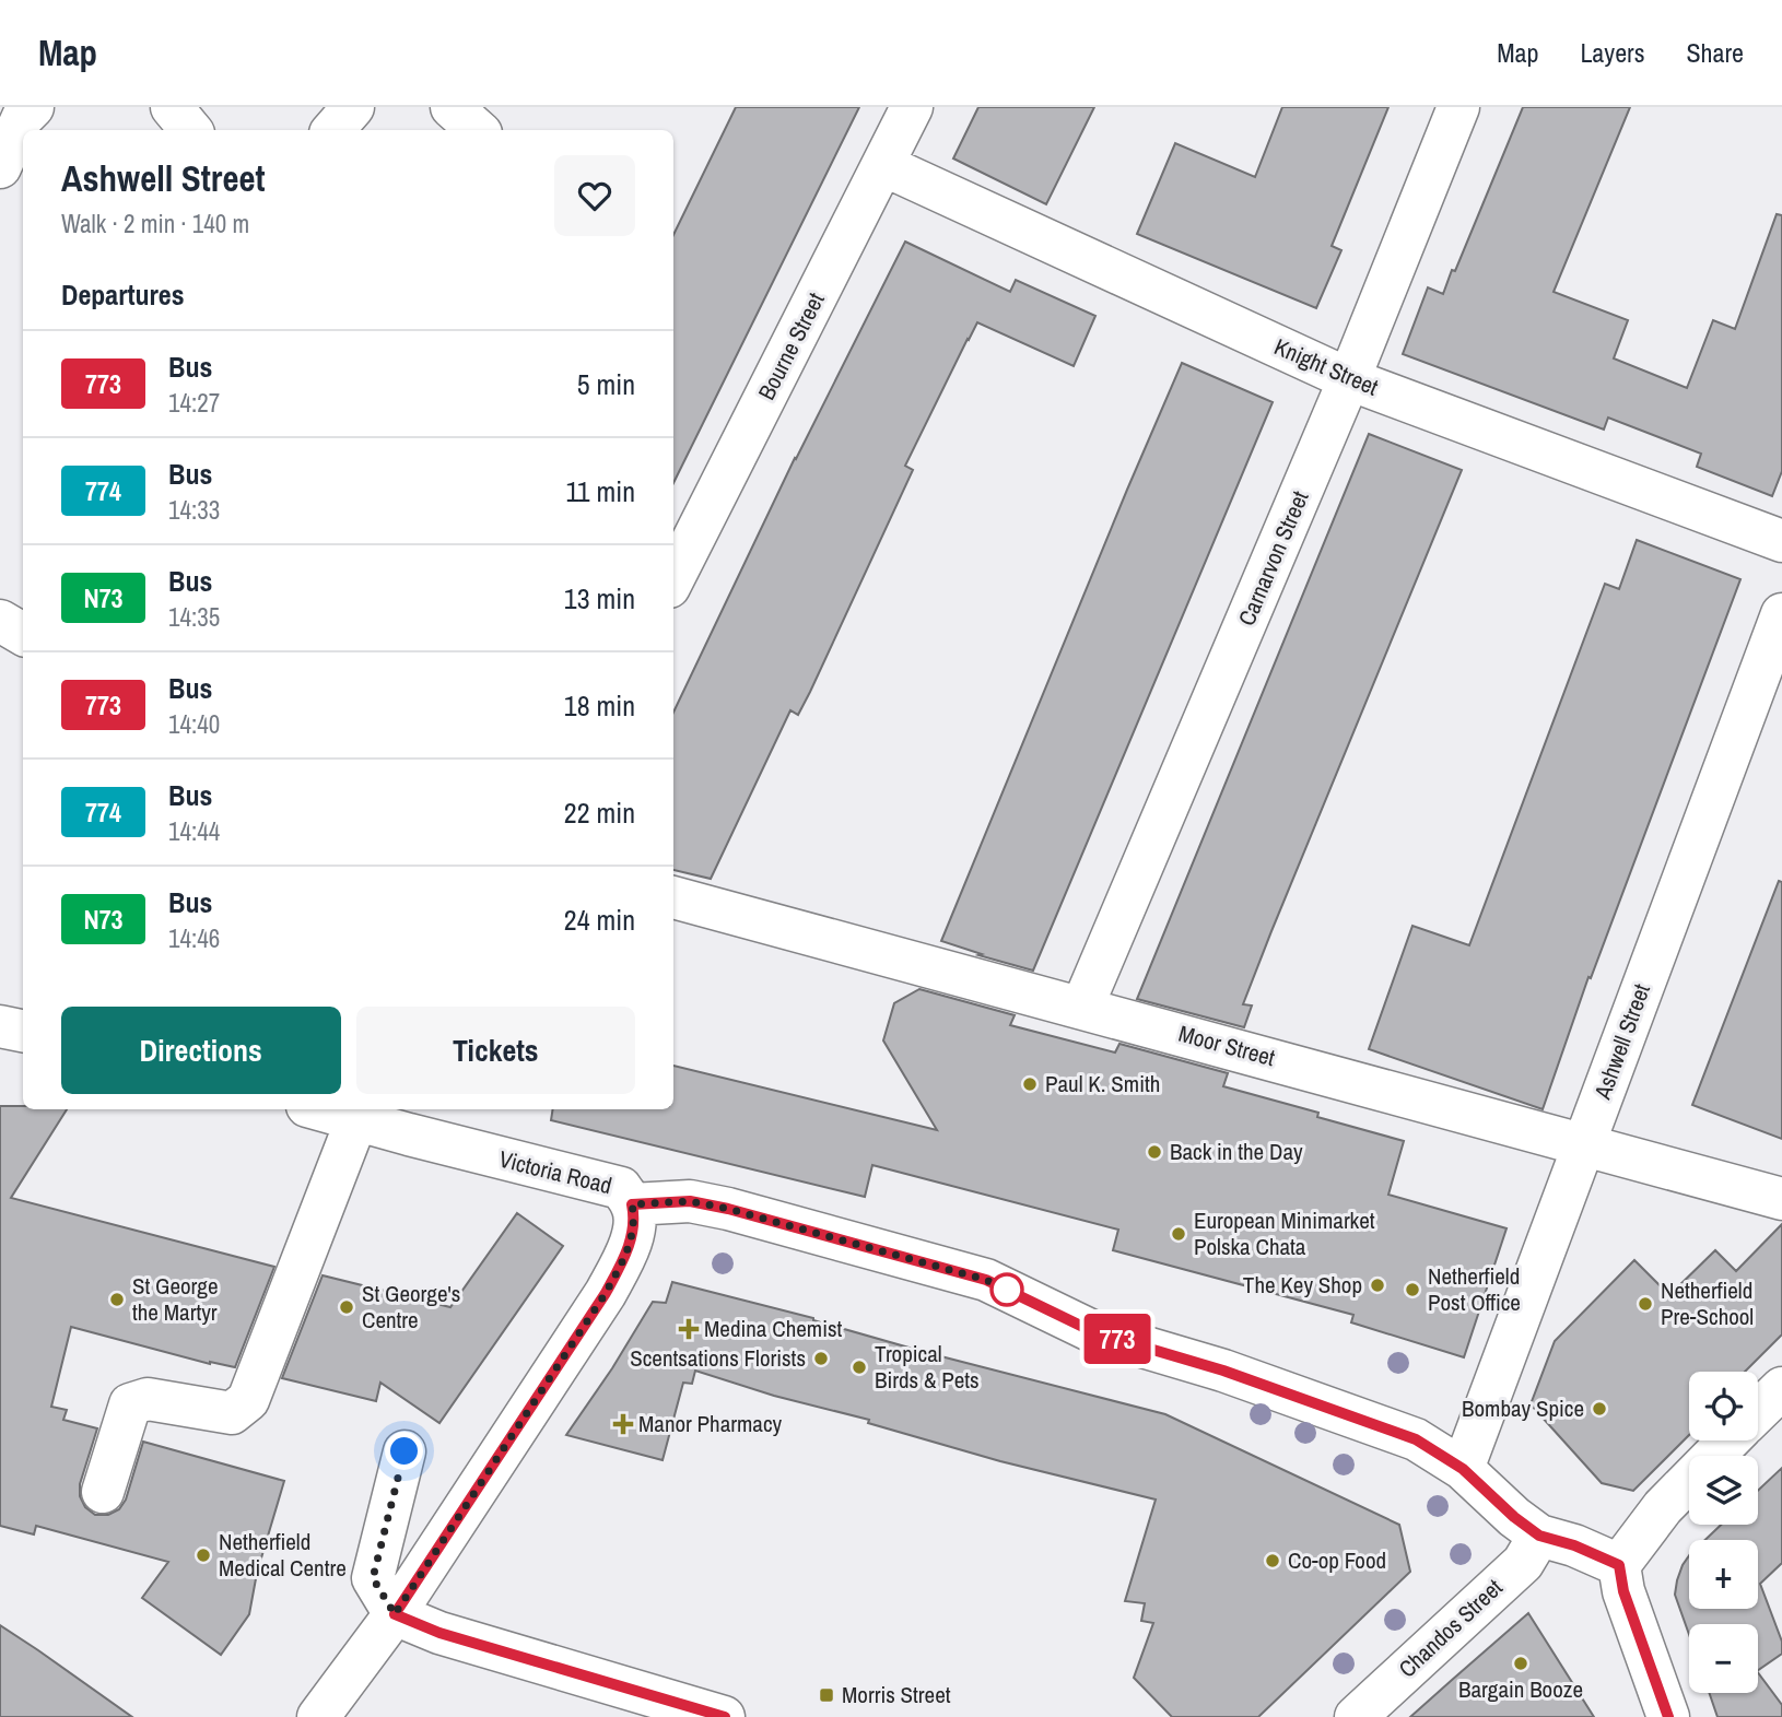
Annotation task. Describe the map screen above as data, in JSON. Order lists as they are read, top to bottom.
{
  "streets": {
    "street": [
      "Bourne Street",
      "Knight Street",
      "Carnarvon Street",
      "Ashwell Street",
      "Moor Street",
      "Victoria Road",
      "Chandos Street"
    ]
  },
  "crossings": [
    ["Bourne Street", "Knight Street"],
    ["Knight Street", "Carnarvon Street"],
    ["Carnarvon Street", "Moor Street"],
    ["Ashwell Street", "Moor Street"],
    ["Ashwell Street", "Victoria Road"],
    ["Victoria Road", "Chandos Street"]
  ],
  "places": {
    "other": [
      "Paul K. Smith",
      "Back in the Day",
      "European Minimarket Polska Chata",
      "The Key Shop",
      "Netherfield Post Office",
      "St George the Martyr",
      "Netherfield Pre-School",
      "St George's Centre",
      "Scentsations Florists",
      "Tropical Birds & Pets",
      "Bombay Spice",
      "Netherfield Medical Centre",
      "Co-op Food",
      "Bargain Booze"
    ],
    "health": ["Medina Chemist", "Manor Pharmacy"],
    "transit": ["Morris Street"]
  },
  "lines": ["bus line 773"],
  "page": {
    "header": "Map",
    "nav": ["Map", "Layers", "Share"],
    "on_map": "773",
    "heading": [
      ["Ashwell Street", "Walk · 2 min · 140 m"],
      "Departures"
    ],
    "list": [
      {
        "mark": "773",
        "name": "Bus",
        "note": "14:27",
        "value": "5 min"
      },
      {
        "mark": "774",
        "name": "Bus",
        "note": "14:33",
        "value": "11 min"
      },
      {
        "mark": "N73",
        "name": "Bus",
        "note": "14:35",
        "value": "13 min"
      },
      {
        "mark": "773",
        "name": "Bus",
        "note": "14:40",
        "value": "18 min"
      },
      {
        "mark": "774",
        "name": "Bus",
        "note": "14:44",
        "value": "22 min"
      },
      {
        "mark": "N73",
        "name": "Bus",
        "note": "14:46",
        "value": "24 min"
      }
    ],
    "buttons": ["Directions", "Tickets"],
    "map_buttons": ["+", "−"]
  }
}
